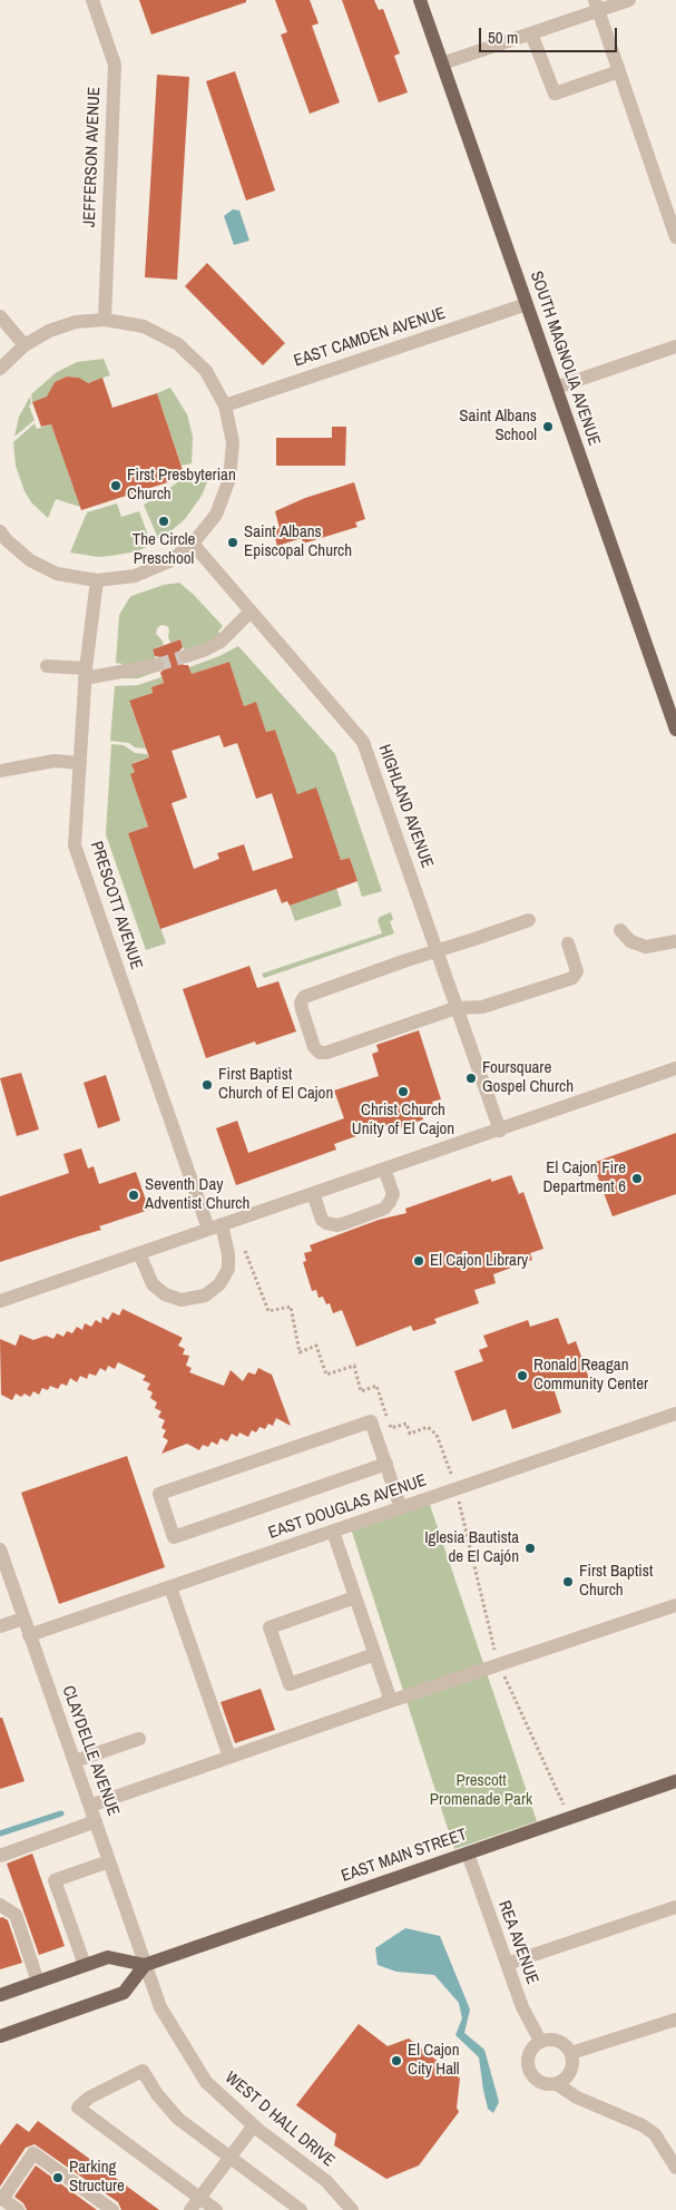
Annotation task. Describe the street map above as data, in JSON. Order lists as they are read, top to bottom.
{
  "streets": {
    "main road": ["SOUTH MAGNOLIA AVENUE", "EAST MAIN STREET"],
    "street": [
      "JEFFERSON AVENUE",
      "EAST CAMDEN AVENUE",
      "HIGHLAND AVENUE",
      "PRESCOTT AVENUE",
      "EAST DOUGLAS AVENUE",
      "CLAYDELLE AVENUE",
      "REA AVENUE",
      "WEST D HALL DRIVE"
    ]
  },
  "crossings": [
    ["EAST CAMDEN AVENUE", "SOUTH MAGNOLIA AVENUE"],
    ["EAST DOUGLAS AVENUE", "CLAYDELLE AVENUE"],
    ["CLAYDELLE AVENUE", "EAST MAIN STREET"],
    ["CLAYDELLE AVENUE", "WEST D HALL DRIVE"],
    ["EAST MAIN STREET", "REA AVENUE"],
    ["EAST MAIN STREET", "WEST D HALL DRIVE"]
  ],
  "parks": ["Prescott Promenade Park"],
  "places": [
    "Saint Albans School",
    "First Presbyterian Church",
    "The Circle Preschool",
    "Saint Albans Episcopal Church",
    "Foursquare Gospel Church",
    "First Baptist Church of El Cajon",
    "Christ Church Unity of El Cajon",
    "El Cajon Fire Department 6",
    "Seventh Day Adventist Church",
    "El Cajon Library",
    "Ronald Reagan Community Center",
    "Iglesia Bautista de El Cajón",
    "First Baptist Church",
    "El Cajon City Hall",
    "Parking Structure"
  ],
  "scale_bar": "50 m"
}
